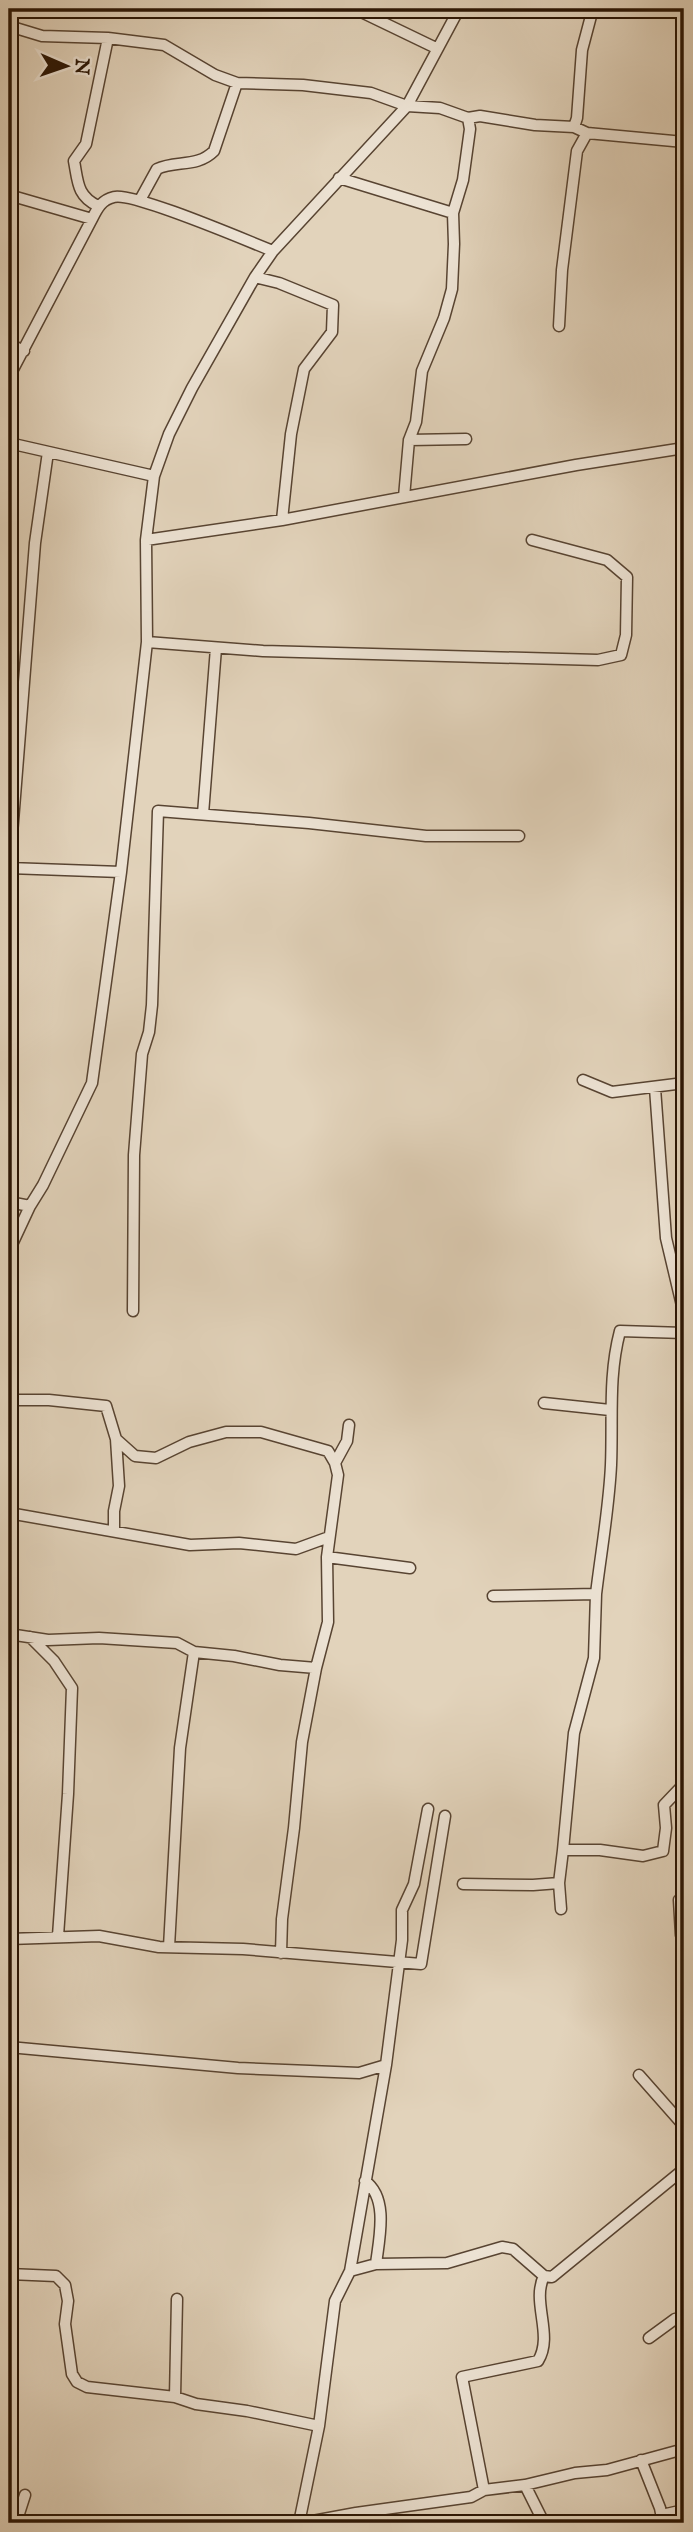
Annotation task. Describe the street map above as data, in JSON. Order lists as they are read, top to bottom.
{
  "north": "right"
}
